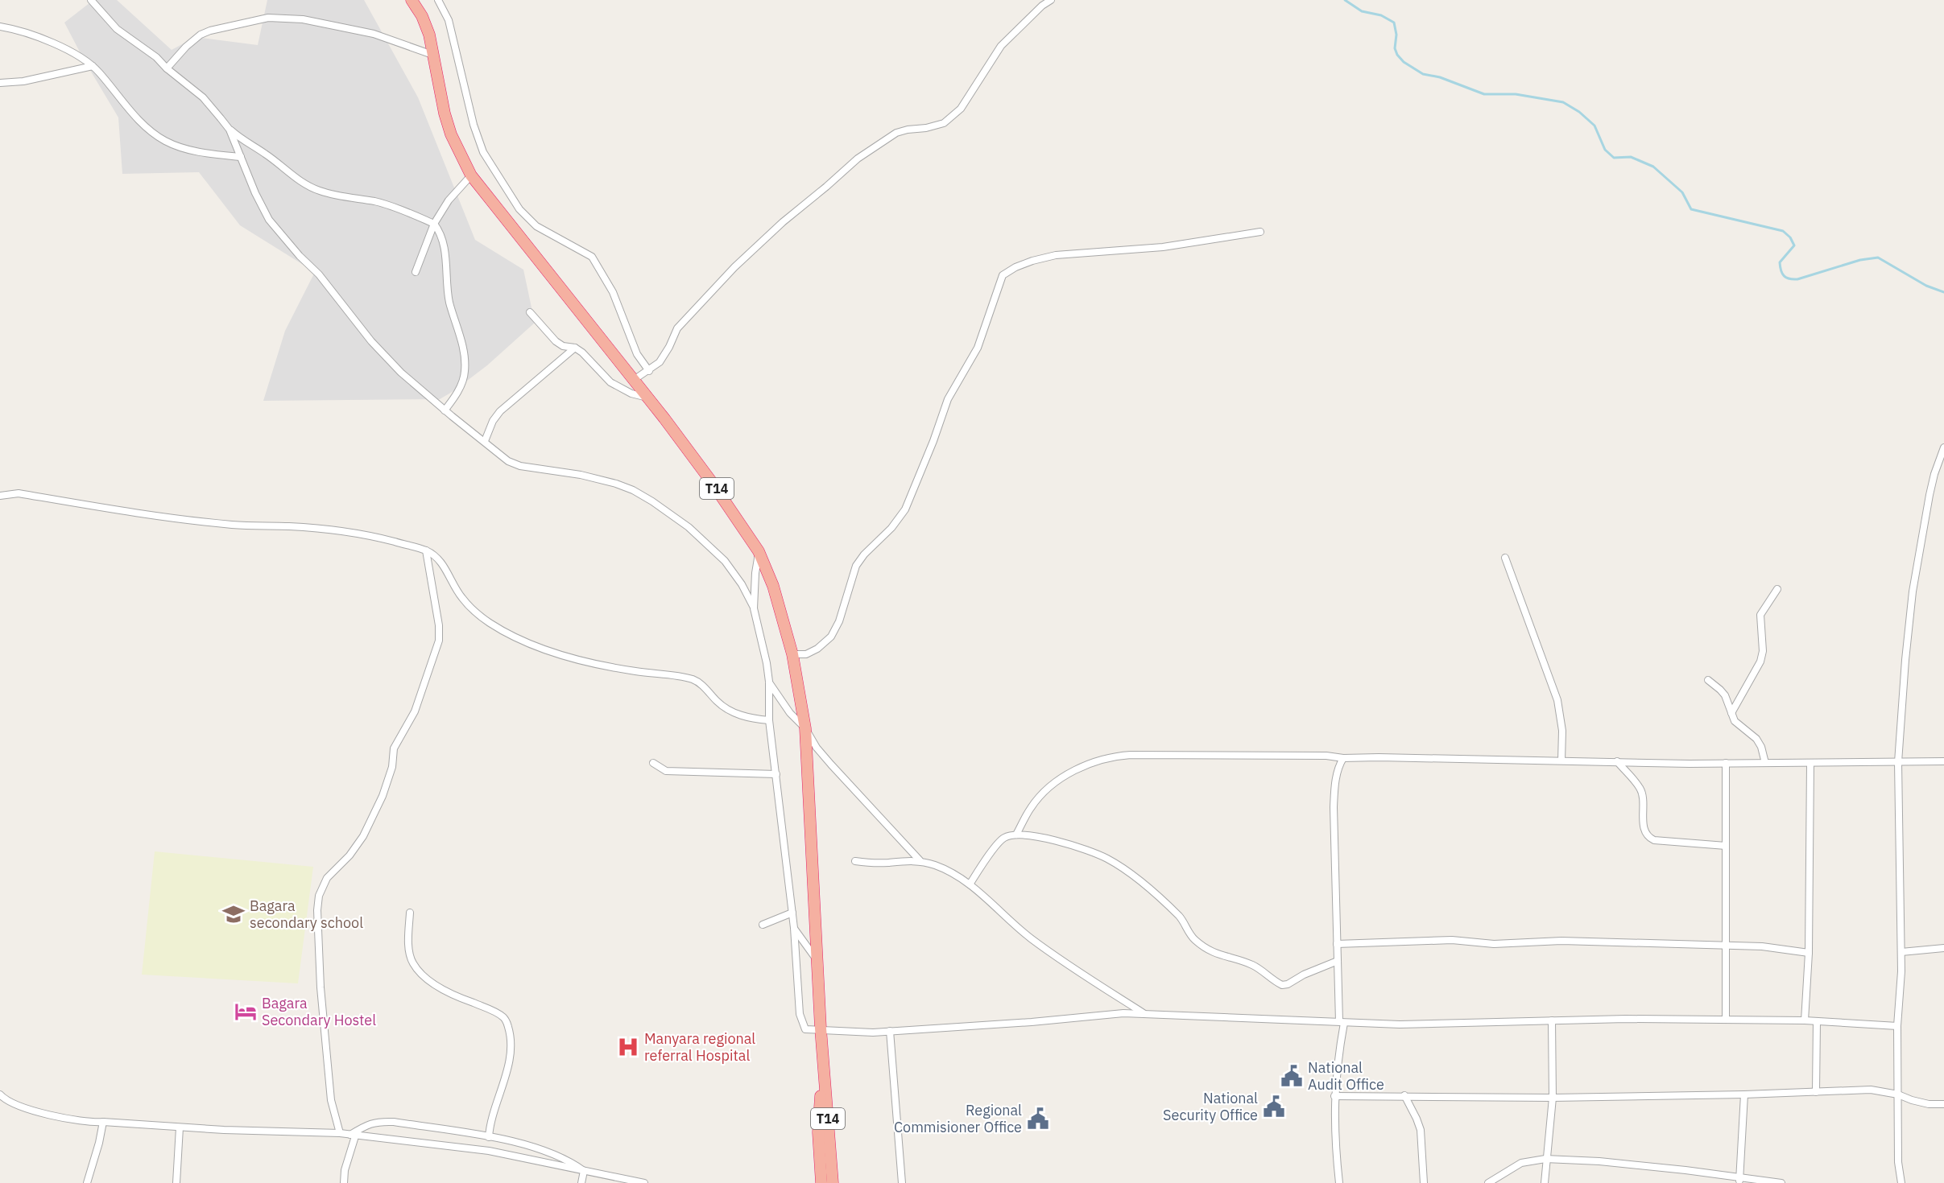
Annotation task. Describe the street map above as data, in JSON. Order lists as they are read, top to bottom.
{
  "streets": {
    "highway": ["T14"]
  },
  "places": {
    "school or university": ["Bagara secondary school"],
    "hotel": ["Bagara Secondary Hostel"],
    "hospital": ["Manyara regional referral Hospital"],
    "public building": ["National Audit Office", "National Security Office", "Regional Commisioner Office"]
  }
}
